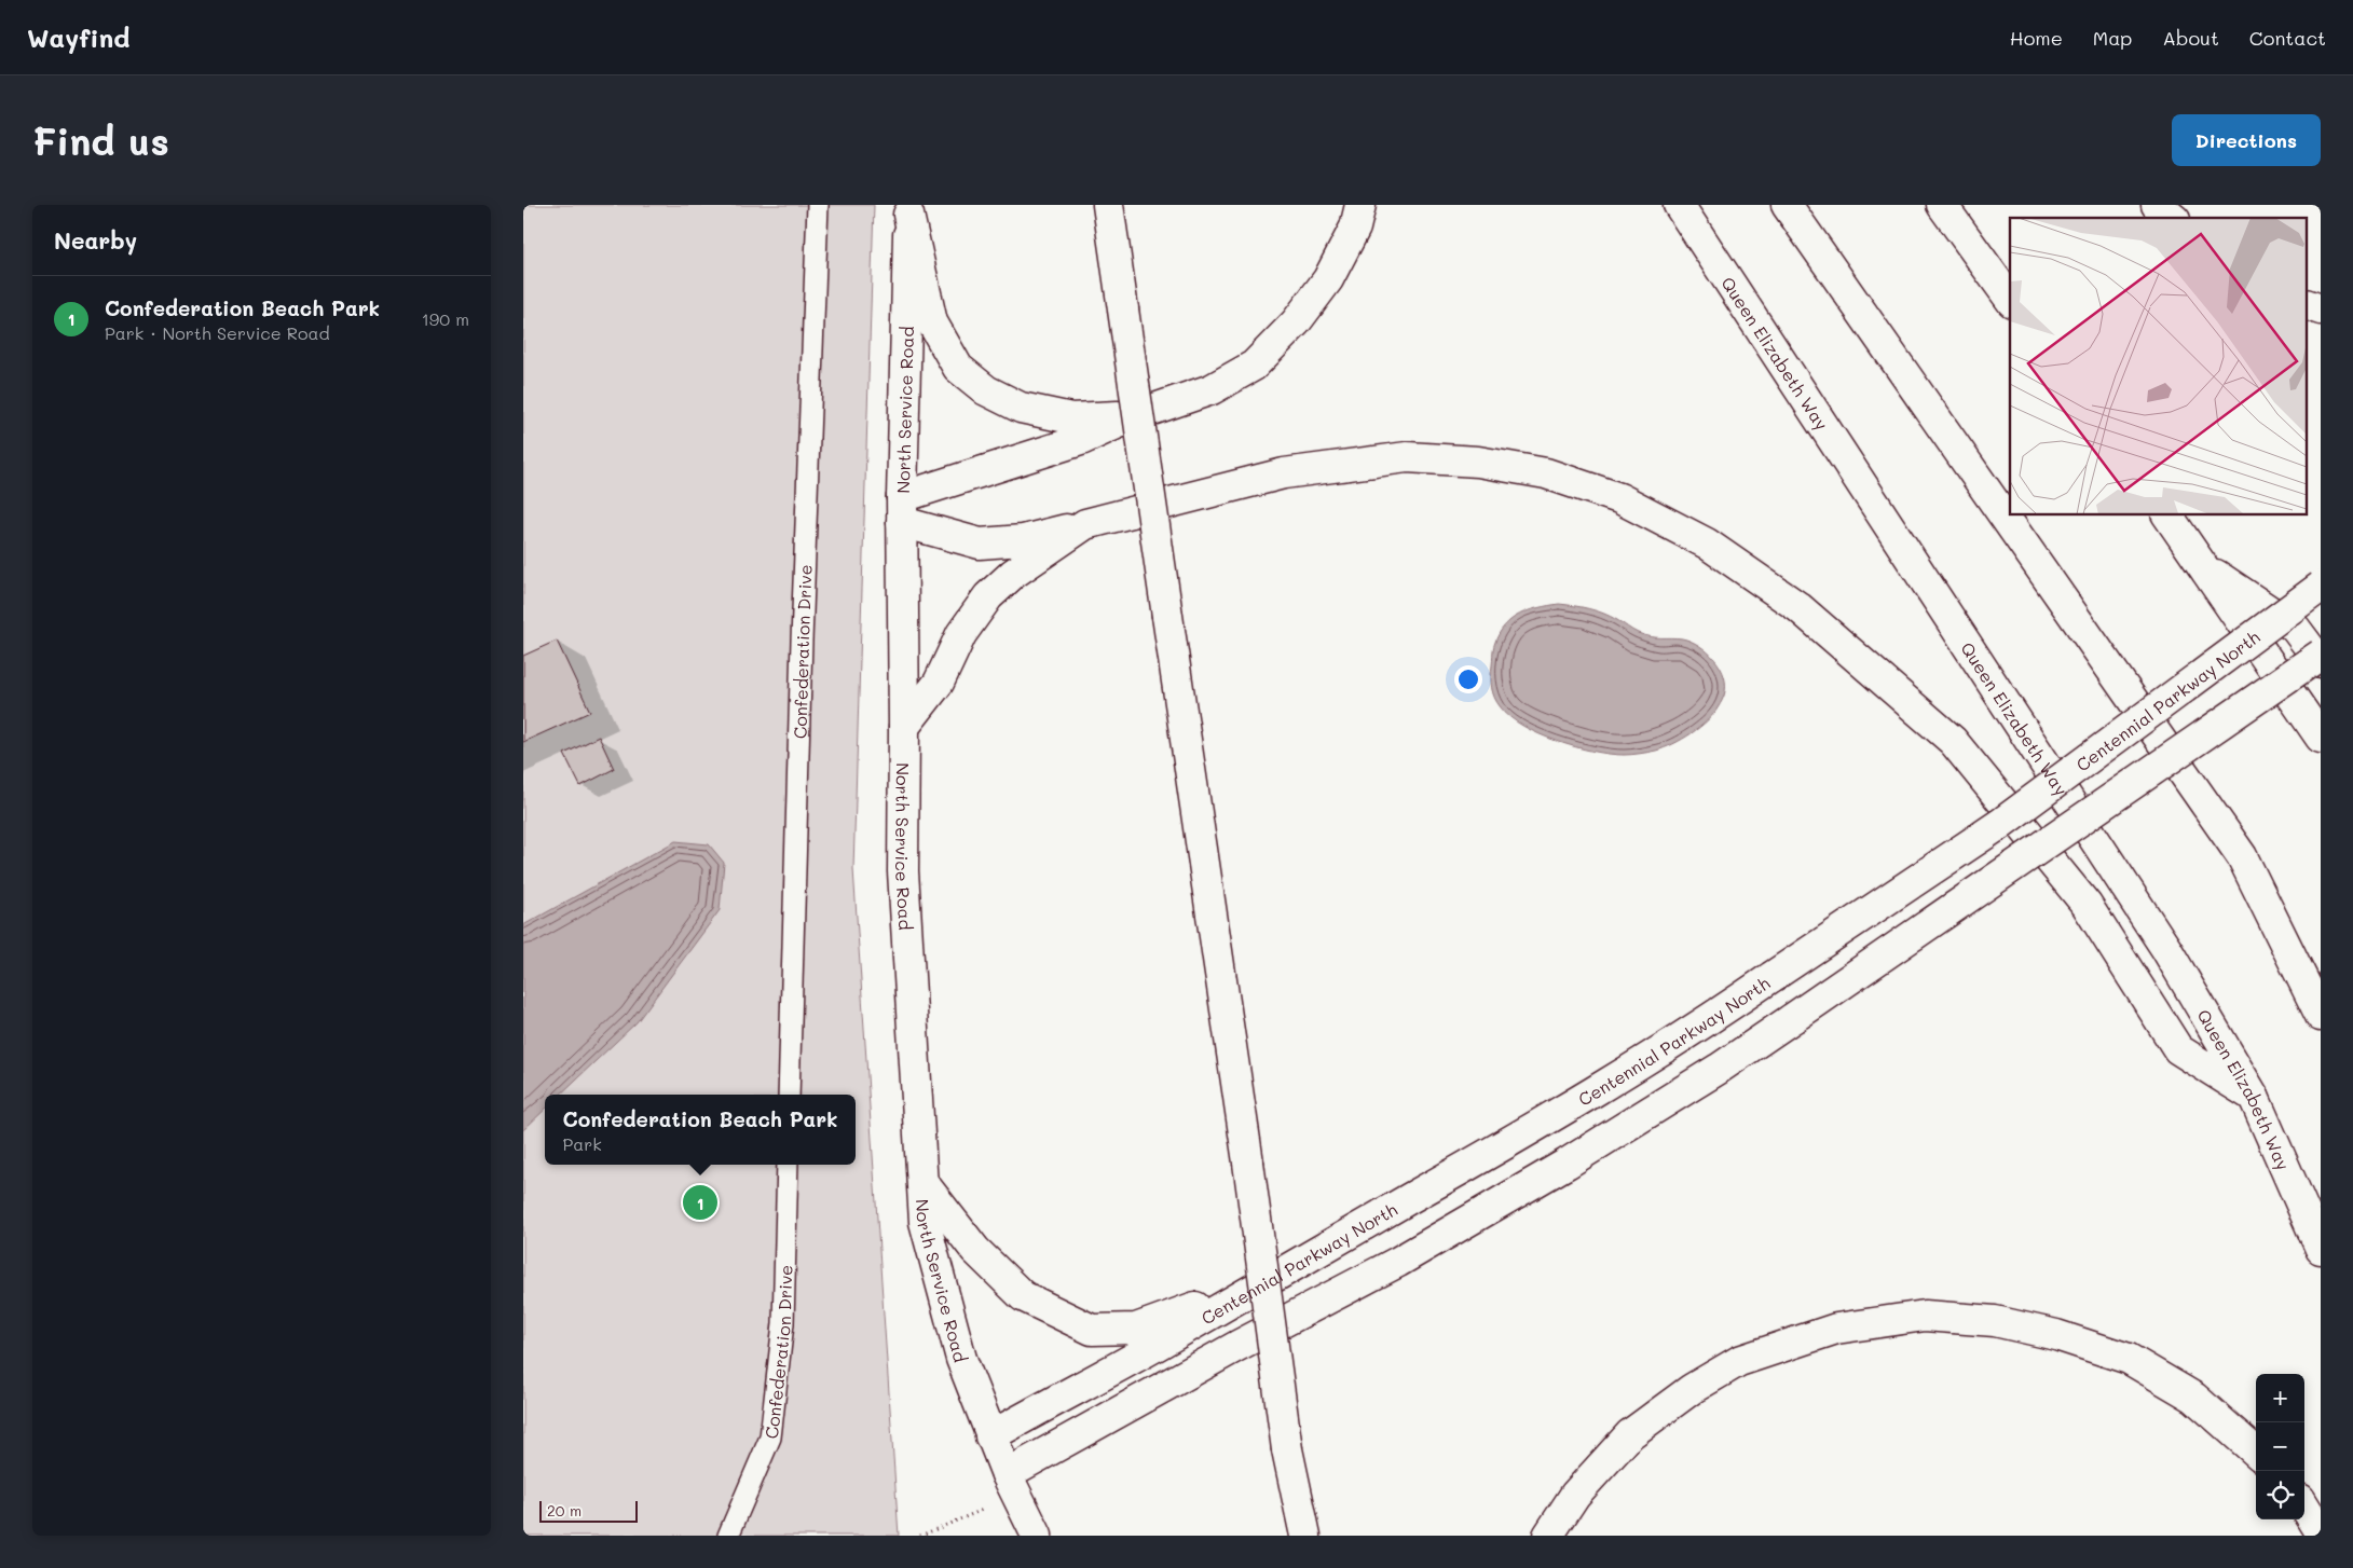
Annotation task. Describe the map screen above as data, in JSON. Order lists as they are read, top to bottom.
{
  "streets": {
    "main road": ["Queen Elizabeth Way", "North Service Road", "Centennial Parkway North"],
    "lane": ["Confederation Drive"]
  },
  "crossings": [
    ["North Service Road", "Centennial Parkway North"]
  ],
  "scale_bar": "20 m",
  "page": {
    "header": "Wayfind",
    "nav": [
      "Home",
      "Map",
      "About",
      "Contact"
    ],
    "buttons": "Directions",
    "title": "Find us",
    "heading": "Nearby",
    "list": [
      {
        "mark": "1",
        "name": "Confederation Beach Park",
        "note": "Park · North Service Road",
        "value": "190 m"
      }
    ],
    "popup": ["Confederation Beach Park", "Park"],
    "pins": "1",
    "map_buttons": ["+", "−"],
    "scale": "20 m"
  }
}
